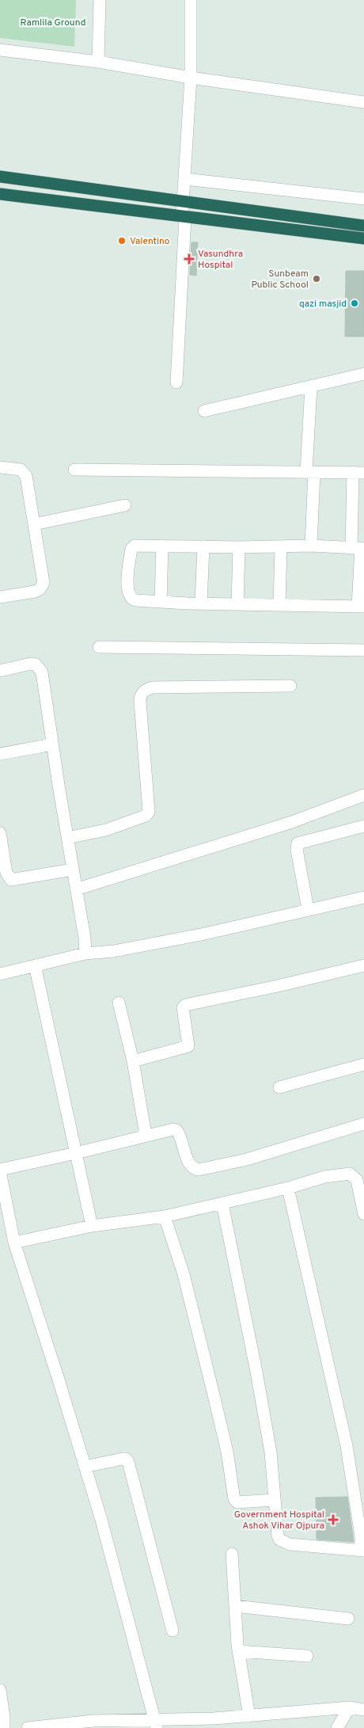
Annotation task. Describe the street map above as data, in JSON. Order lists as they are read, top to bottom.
{
  "parks": ["Ramlila Ground"],
  "places": {
    "other": ["Valentino", "Sunbeam Public School", "qazi masjid"],
    "health": ["Vasundhra Hospital", "Government Hospital Ashok Vihar Ojpura"]
  }
}
